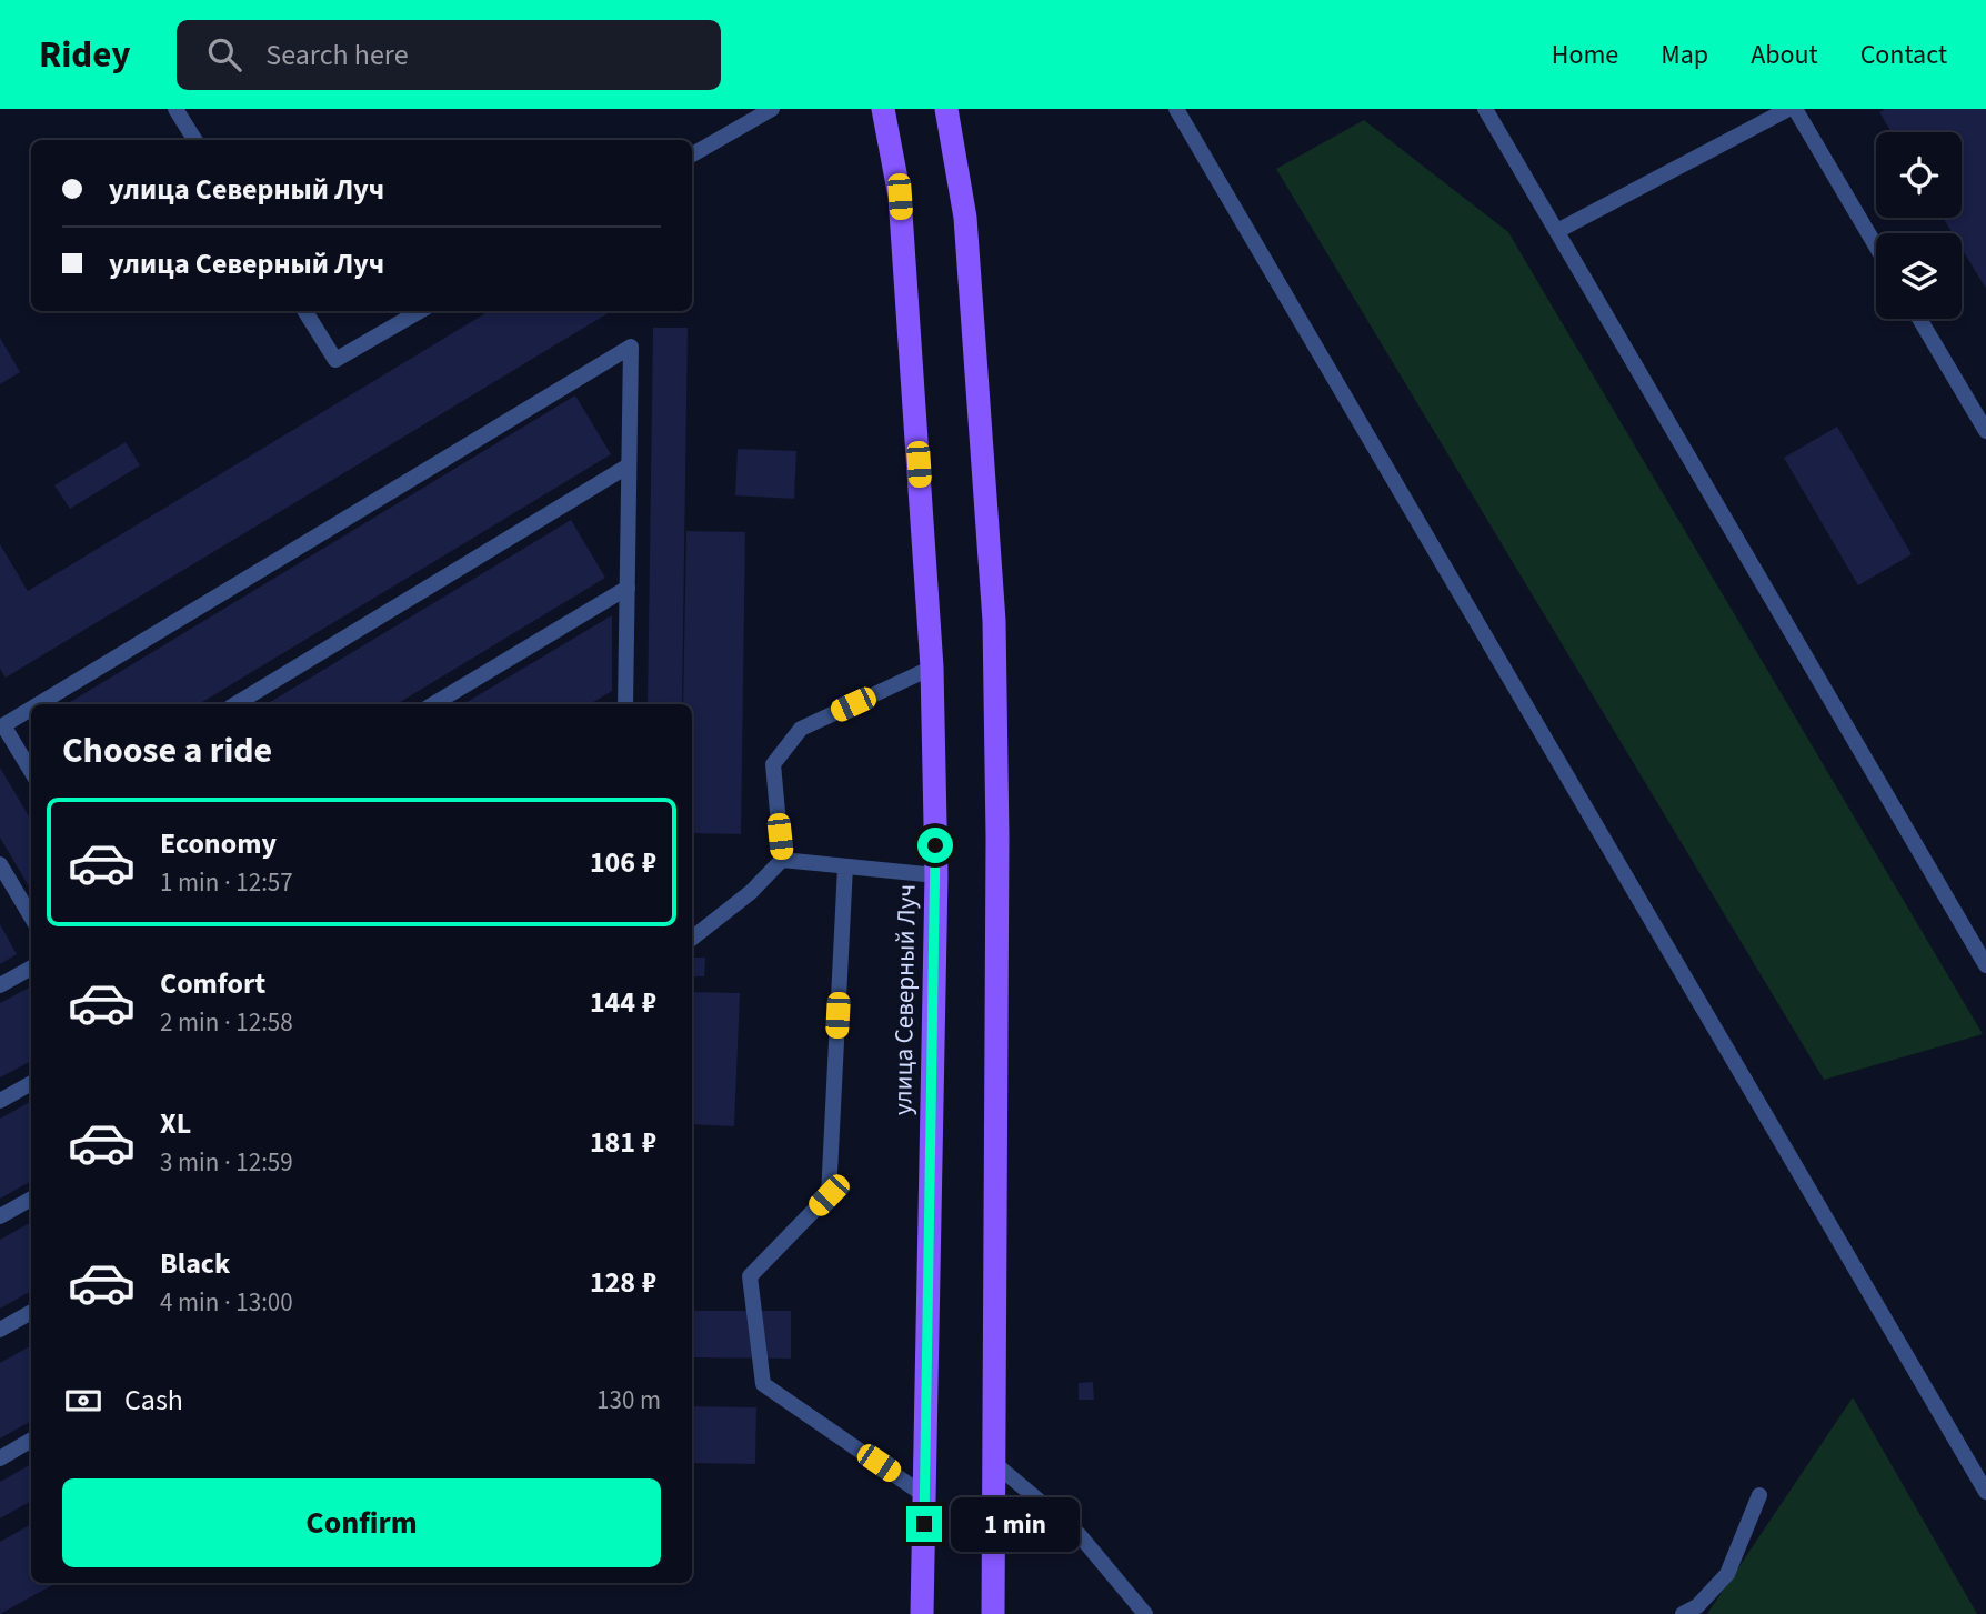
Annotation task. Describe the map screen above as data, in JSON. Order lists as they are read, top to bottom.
{
  "streets": {
    "main road": ["улица Северный Луч"]
  },
  "page": {
    "header": "Ridey",
    "search": "Search here",
    "nav": [
      "Home",
      "Map",
      "About",
      "Contact"
    ],
    "banner": ["улица Северный Луч", "улица Северный Луч"],
    "heading": "Choose a ride",
    "list": [
      {
        "name": "Economy",
        "note": "1 min · 12:57",
        "value": "106 ₽"
      },
      {
        "name": "Comfort",
        "note": "2 min · 12:58",
        "value": "144 ₽"
      },
      {
        "name": "XL",
        "note": "3 min · 12:59",
        "value": "181 ₽"
      },
      {
        "name": "Black",
        "note": "4 min · 13:00",
        "value": "128 ₽"
      }
    ],
    "pay": ["Cash", "130 m"],
    "buttons": "Confirm",
    "bubble": "1 min"
  }
}
